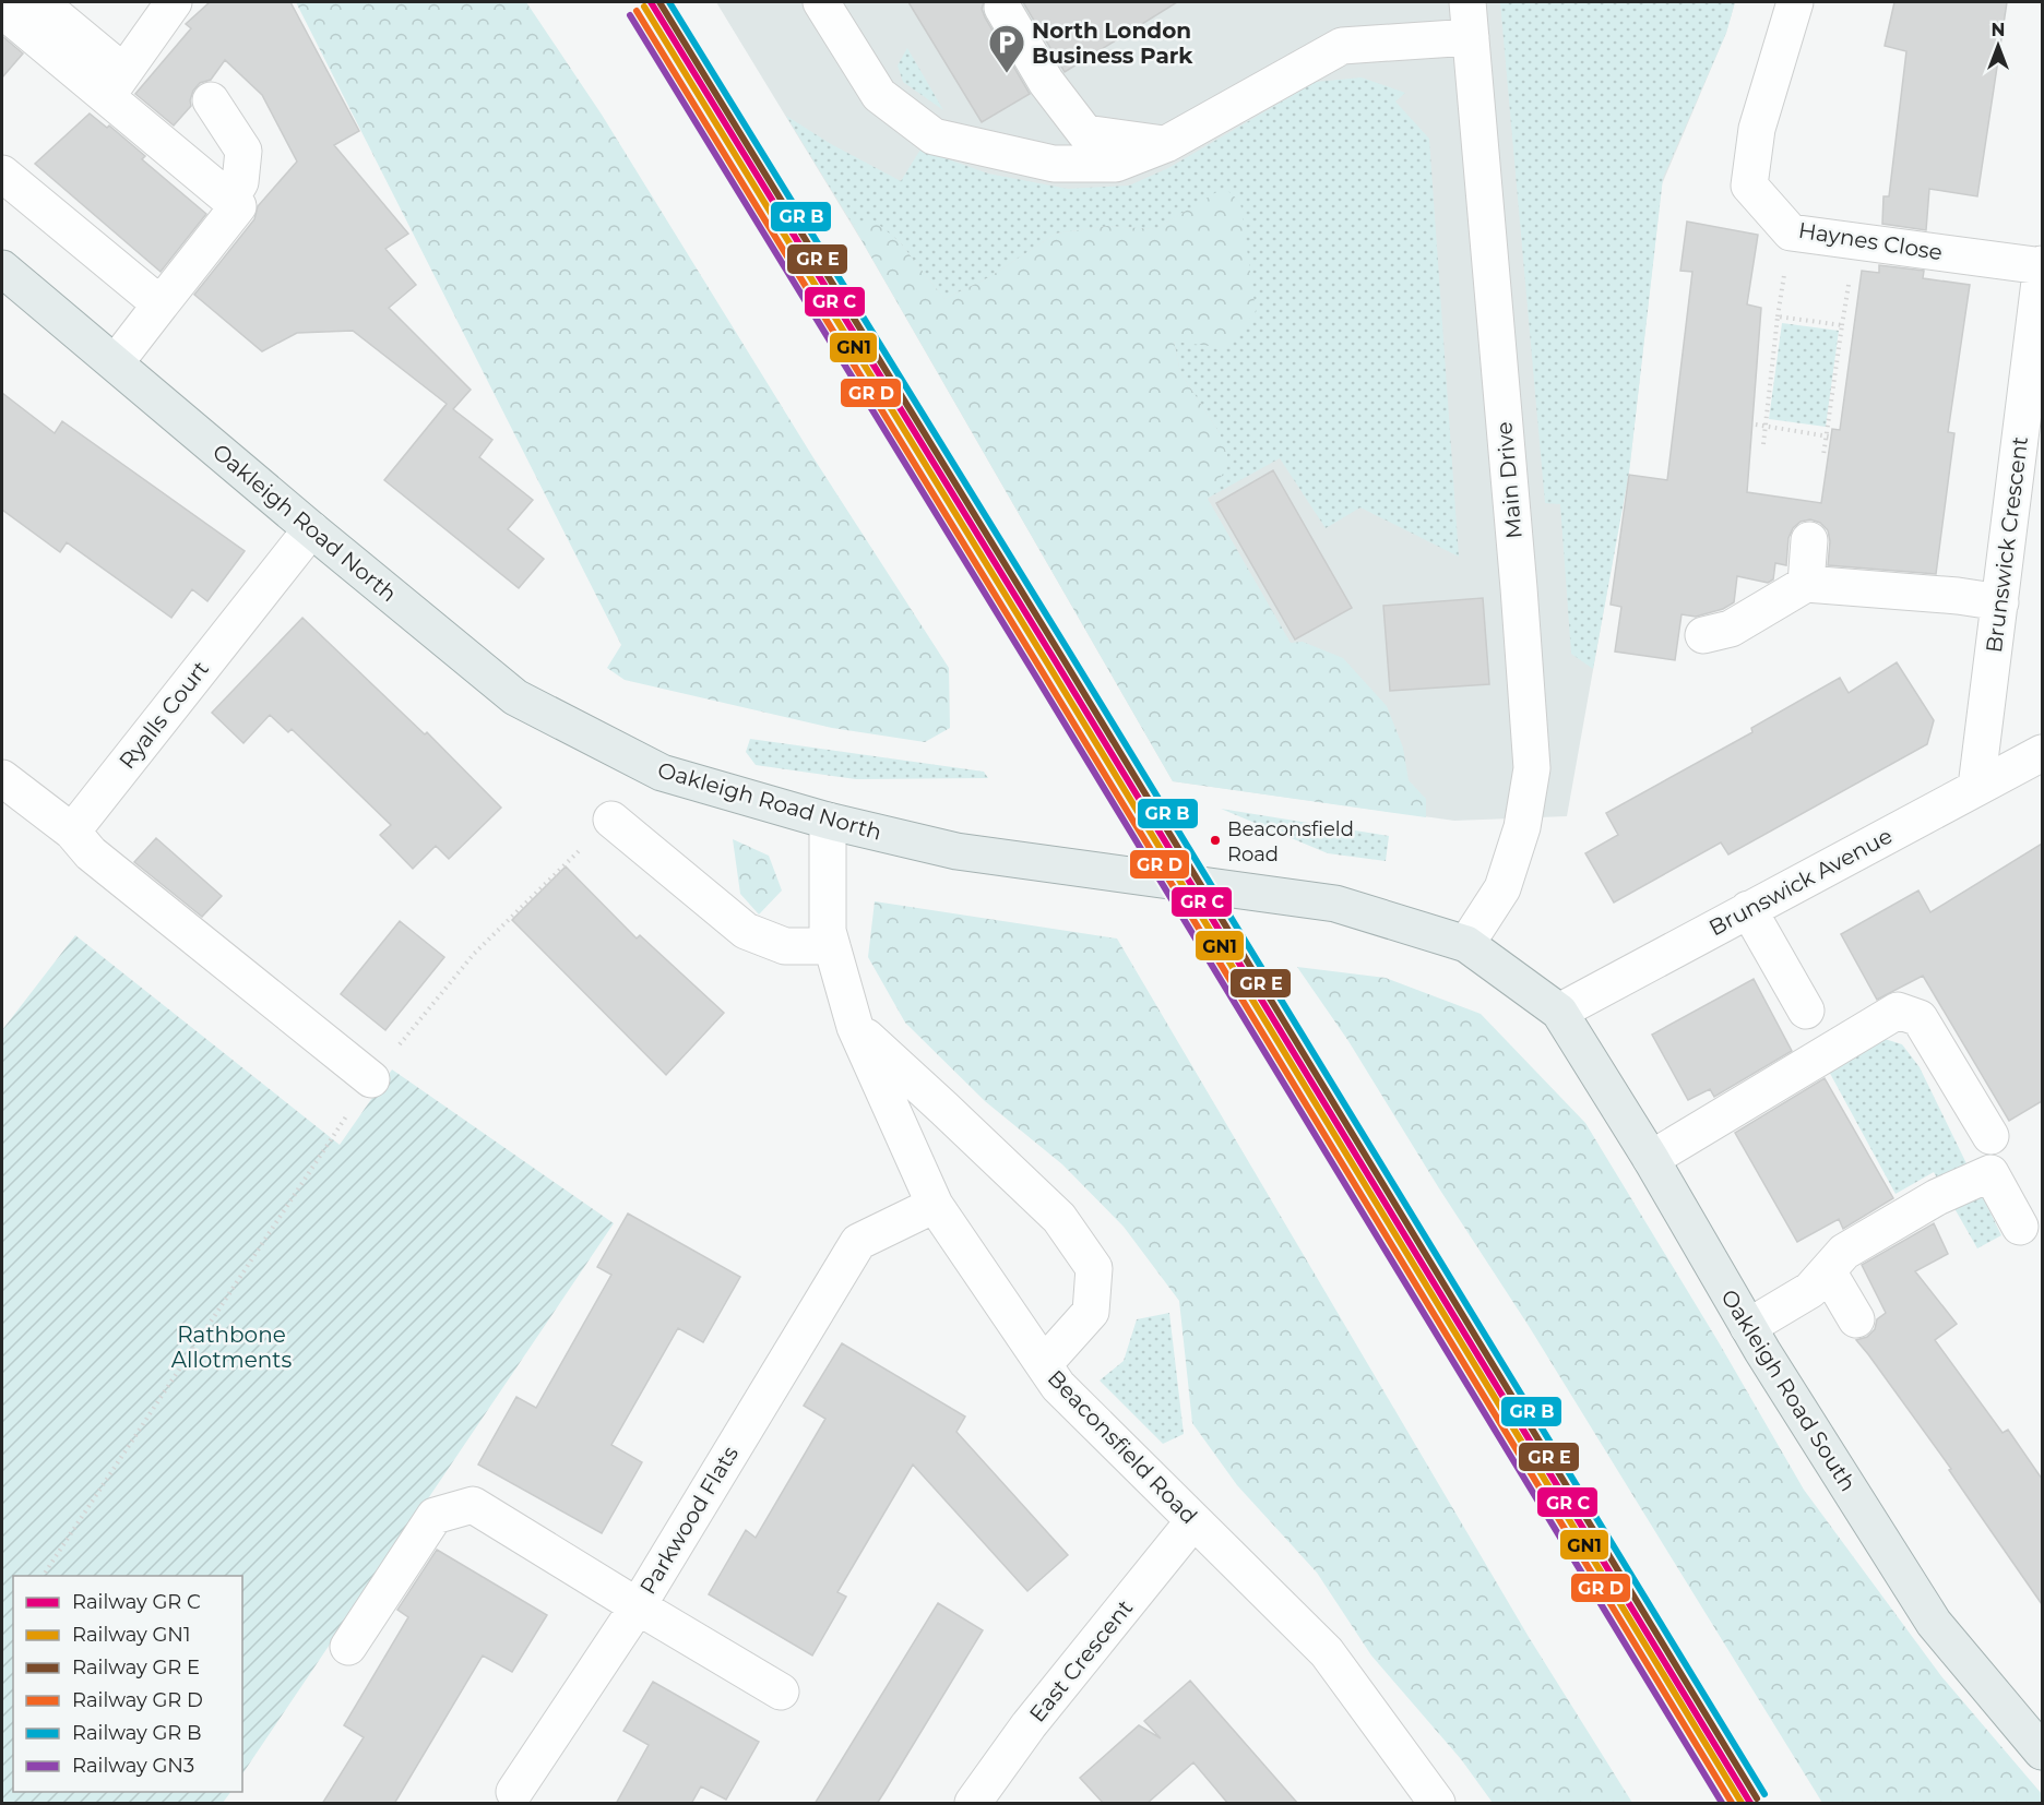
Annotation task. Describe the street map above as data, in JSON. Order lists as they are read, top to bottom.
{
  "streets": {
    "main road": ["Oakleigh Road North", "Oakleigh Road South"],
    "street": [
      "Haynes Close",
      "Main Drive",
      "Brunswick Crescent",
      "Ryalls Court",
      "Brunswick Avenue",
      "Beaconsfield Road",
      "Parkwood Flats",
      "East Crescent"
    ]
  },
  "crossings": [
    ["Haynes Close", "Brunswick Crescent"],
    ["Main Drive", "Oakleigh Road North"],
    ["Oakleigh Road North", "Ryalls Court"],
    ["Oakleigh Road North", "Brunswick Avenue"],
    ["Oakleigh Road North", "Oakleigh Road South"],
    ["Oakleigh Road North", "Beaconsfield Road"],
    ["Brunswick Crescent", "Brunswick Avenue"],
    ["Brunswick Avenue", "Oakleigh Road South"],
    ["Beaconsfield Road", "Parkwood Flats"],
    ["Beaconsfield Road", "East Crescent"]
  ],
  "parks": ["Rathbone Allotments"],
  "places": {
    "parking": ["North London Business Park"],
    "other": ["Beaconsfield Road"]
  },
  "lines": ["rail line GN1", "rail line GN3"],
  "legend": [
    "Railway GR C",
    "Railway GN1",
    "Railway GR E",
    "Railway GR D",
    "Railway GR B",
    "Railway GN3"
  ],
  "north": "top"
}
